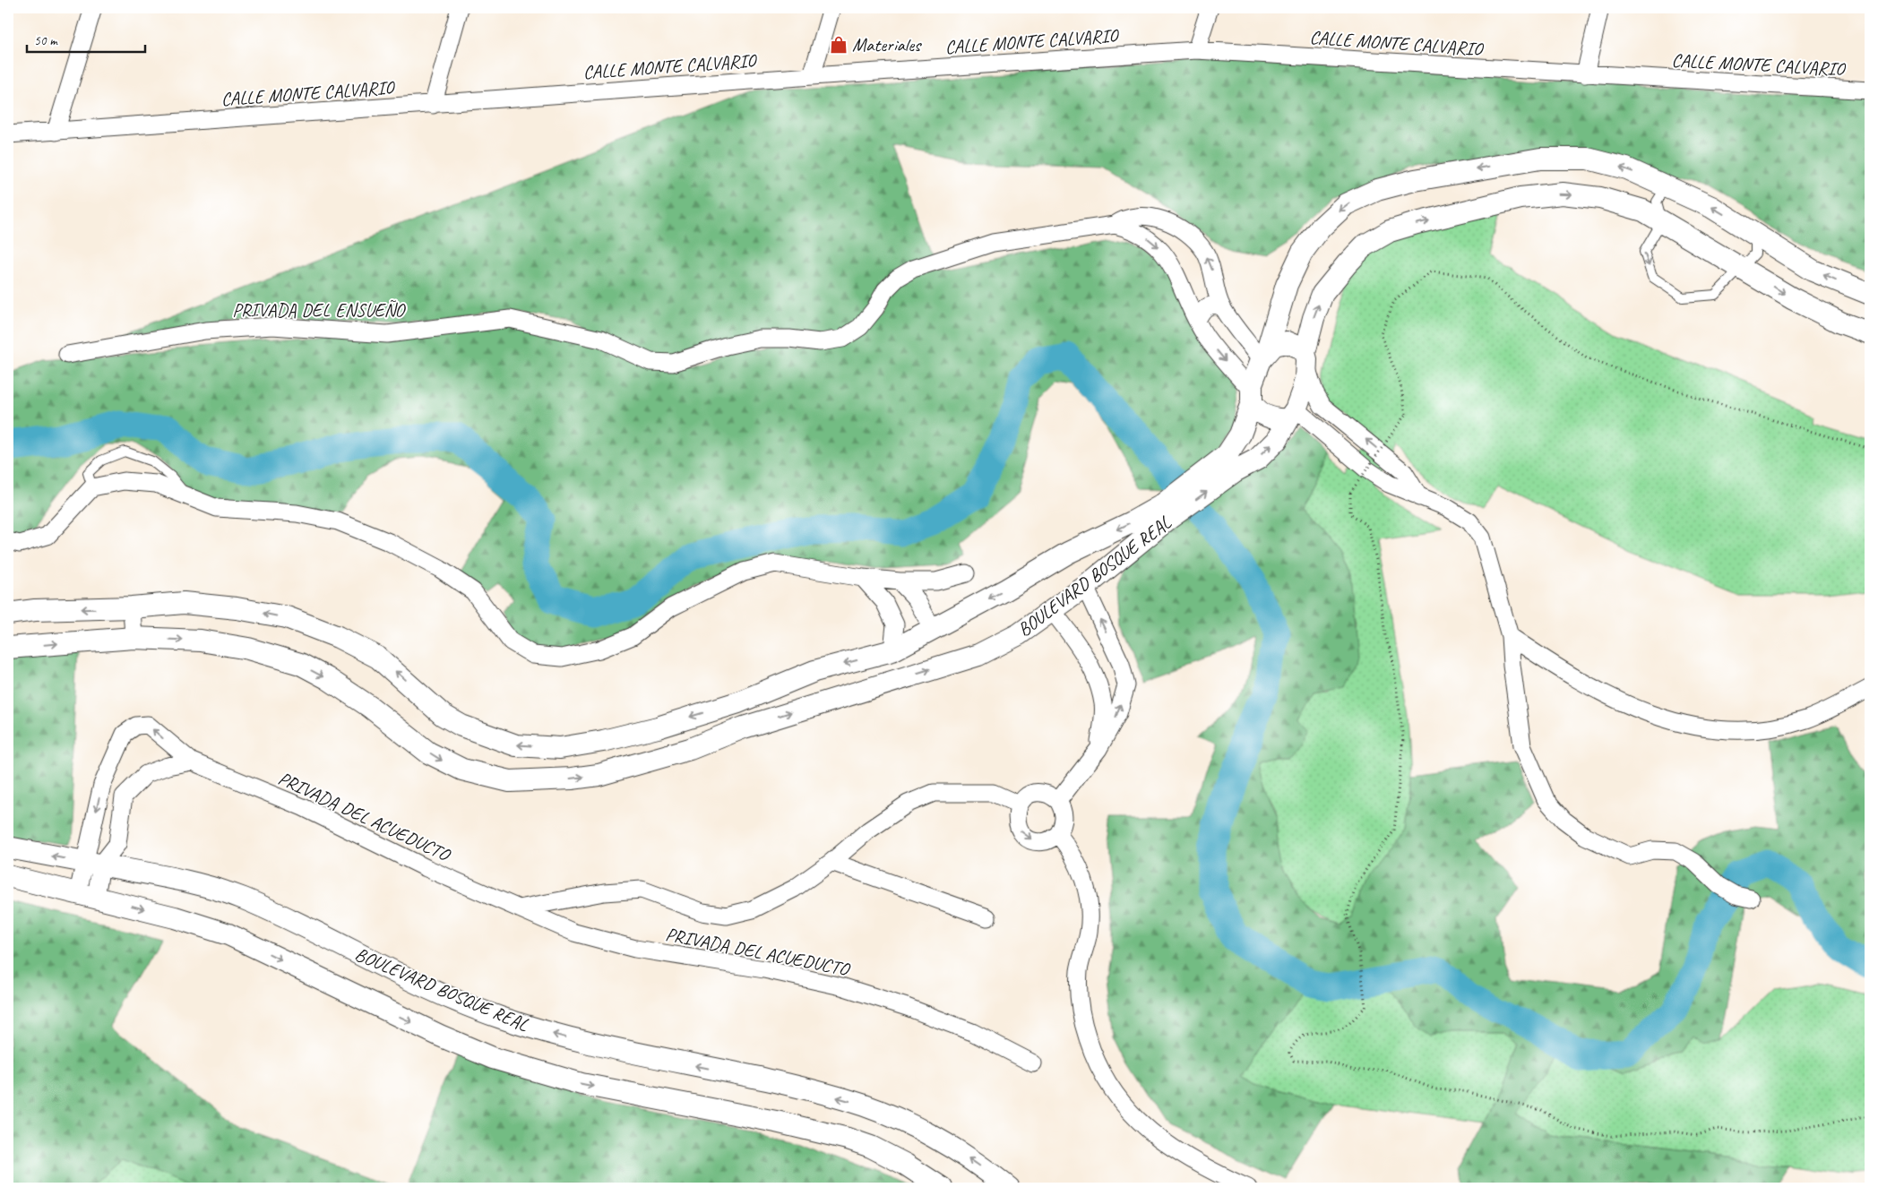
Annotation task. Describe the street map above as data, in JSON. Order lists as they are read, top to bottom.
{
  "streets": {
    "street": [
      "CALLE MONTE CALVARIO",
      "PRIVADA DEL ENSUEÑO",
      "BOULEVARD BOSQUE REAL",
      "PRIVADA DEL ACUEDUCTO"
    ]
  },
  "crossings": [
    ["PRIVADA DEL ENSUEÑO", "BOULEVARD BOSQUE REAL"],
    ["BOULEVARD BOSQUE REAL", "PRIVADA DEL ACUEDUCTO"]
  ],
  "places": {
    "shop": ["Materiales"]
  },
  "scale_bar": "50 m"
}
